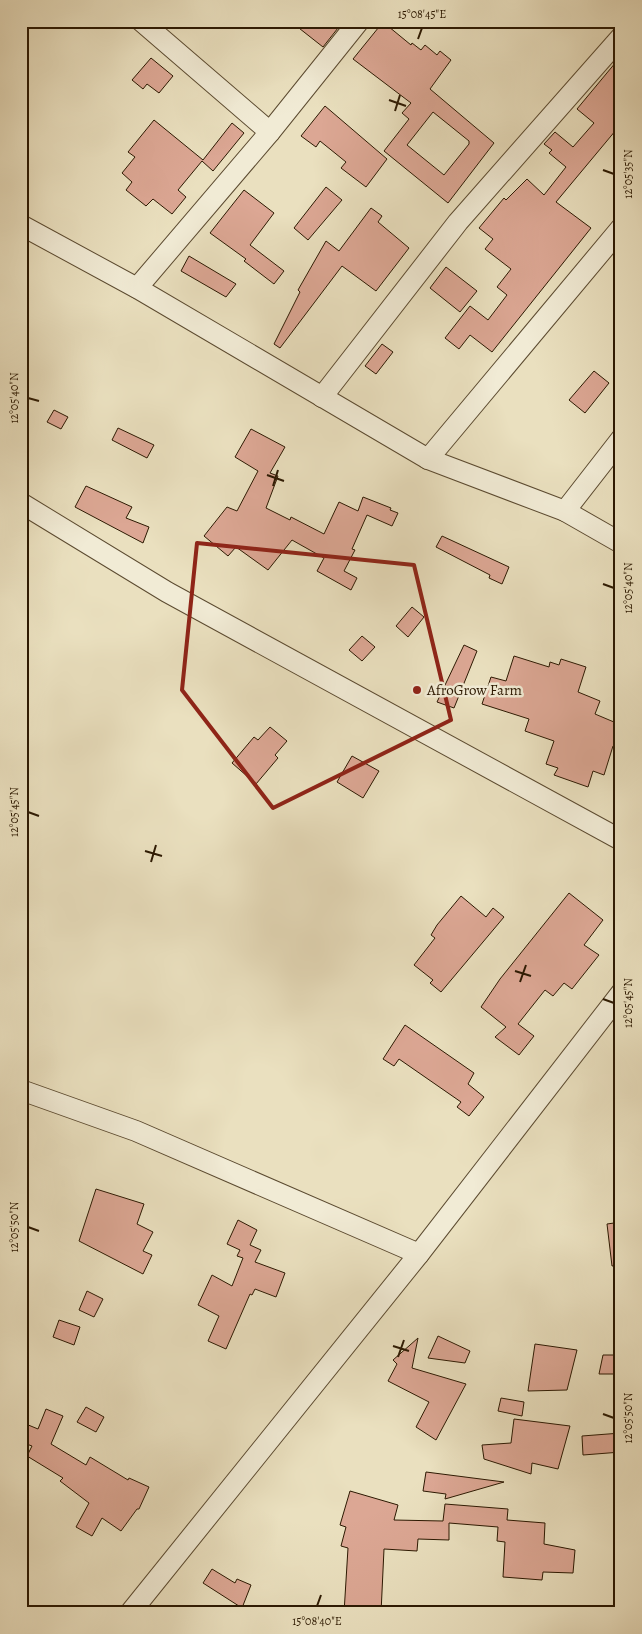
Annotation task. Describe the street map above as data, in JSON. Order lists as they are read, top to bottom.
{
  "places": ["AfroGrow Farm"],
  "coordinates": [
    "15°08'45\"E",
    "12°05'35\"N",
    "12°05'40\"N",
    "12°05'45\"N",
    "12°05'50\"N",
    "15°08'40\"E"
  ]
}
